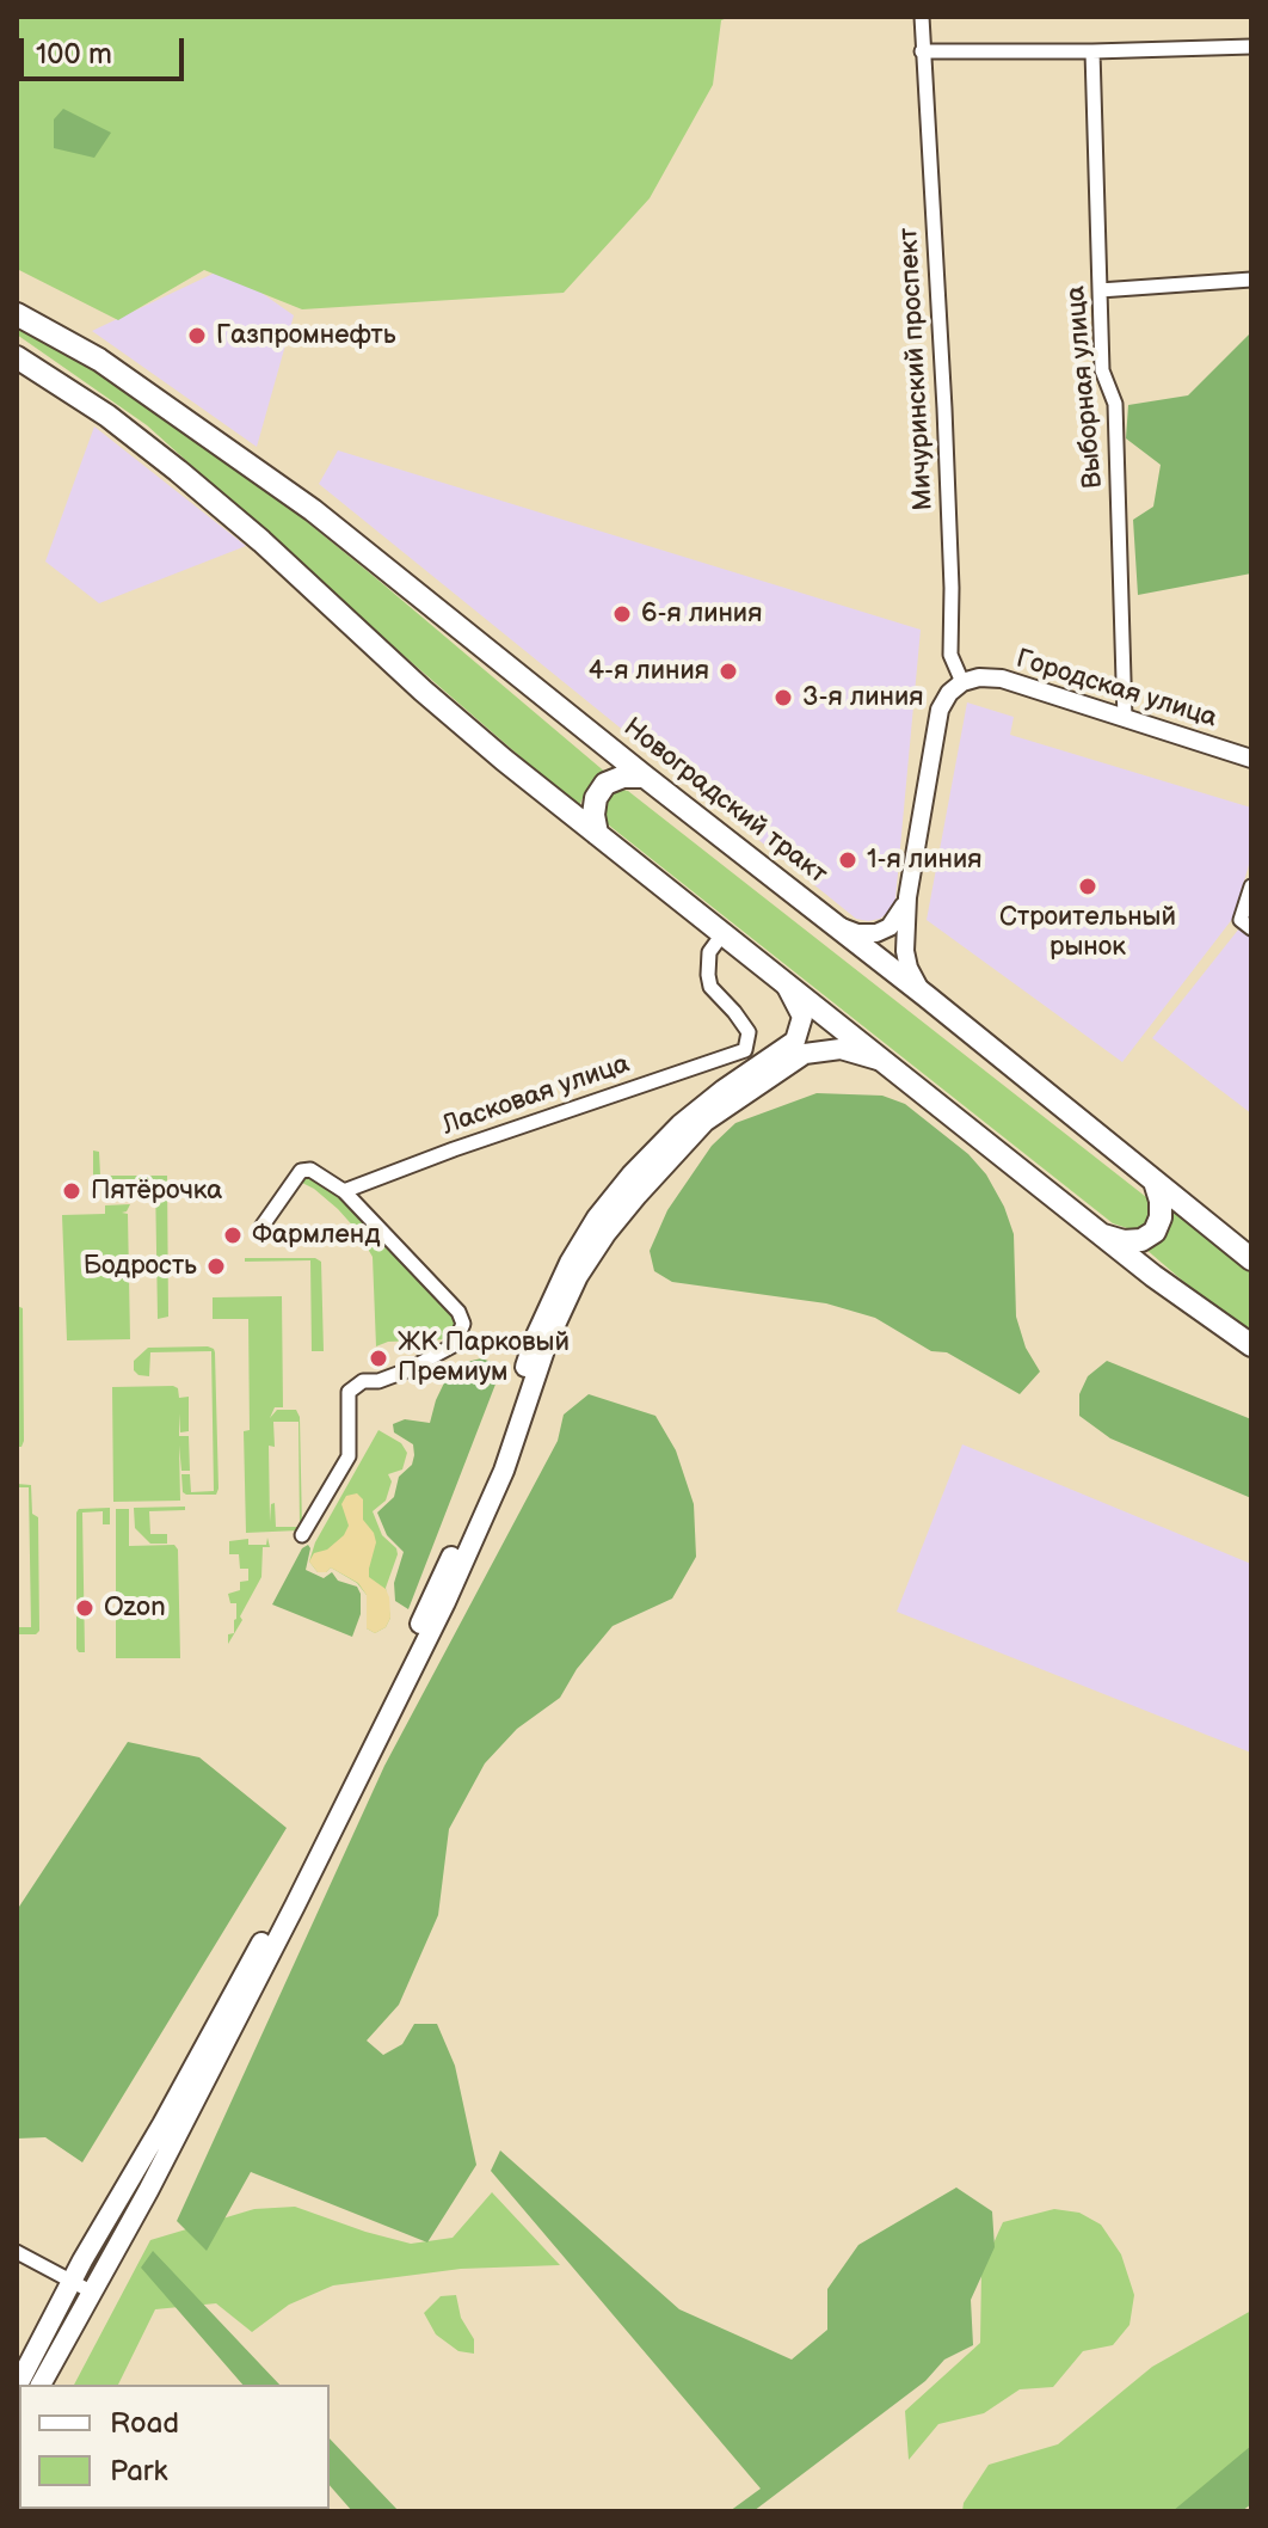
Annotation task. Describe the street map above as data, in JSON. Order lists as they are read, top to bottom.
{
  "streets": {
    "main road": ["Новоградский тракт"],
    "street": [
      "Мичуринский проспект",
      "Выборная улица",
      "Городская улица",
      "Ласковая улица"
    ]
  },
  "crossings": [
    ["Мичуринский проспект", "Городская улица"],
    ["Выборная улица", "Городская улица"]
  ],
  "places": [
    "Газпромнефть",
    "6-я линия",
    "4-я линия",
    "3-я линия",
    "1-я линия",
    "Строительный рынок",
    "Пятёрочка",
    "Фармленд",
    "Бодрость",
    "ЖК Парковый Премиум",
    "Ozon"
  ],
  "legend": ["Road", "Park"],
  "scale_bar": "100 m"
}
